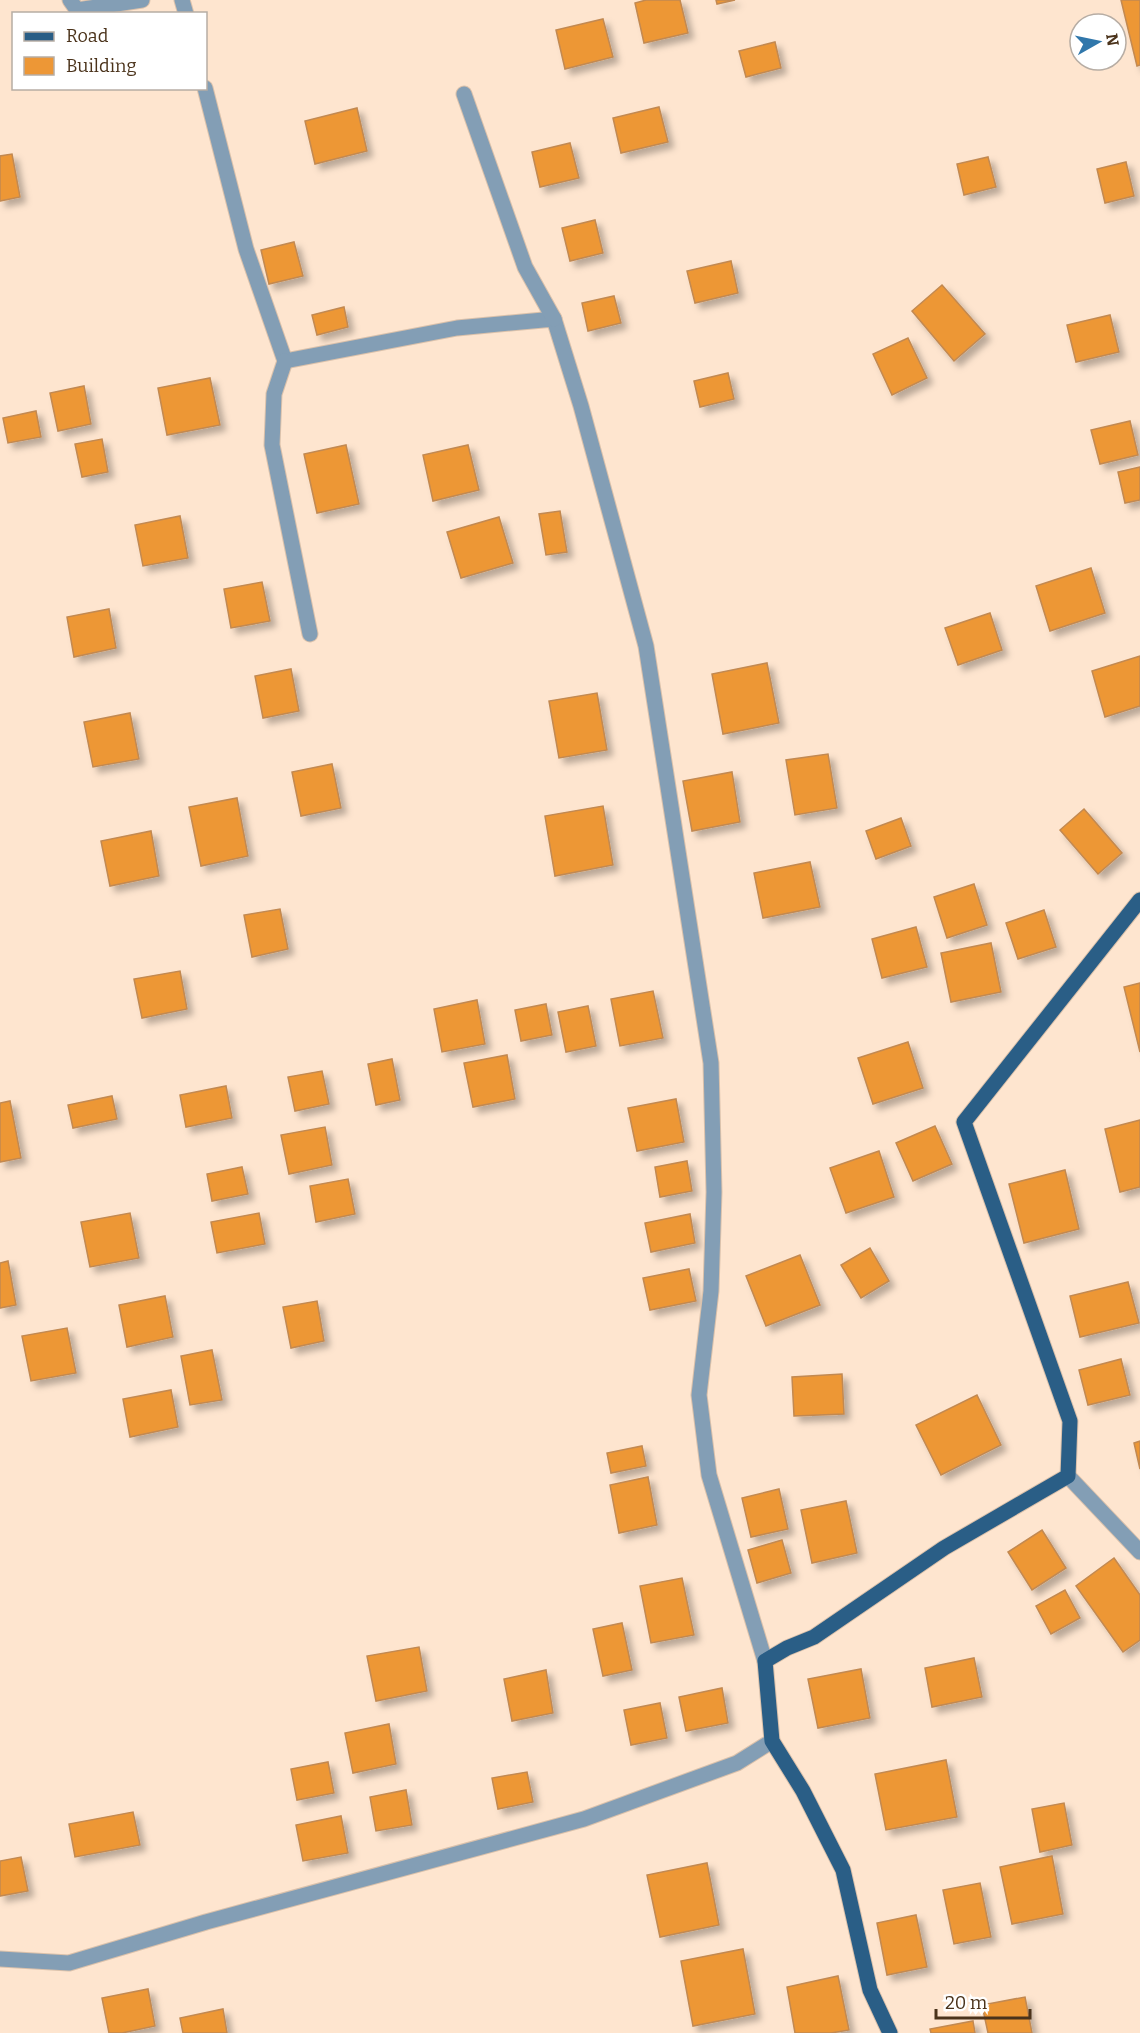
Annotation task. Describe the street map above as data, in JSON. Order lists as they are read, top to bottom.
{
  "legend": ["Road", "Building"],
  "scale_bar": "20 m",
  "north": "right"
}
